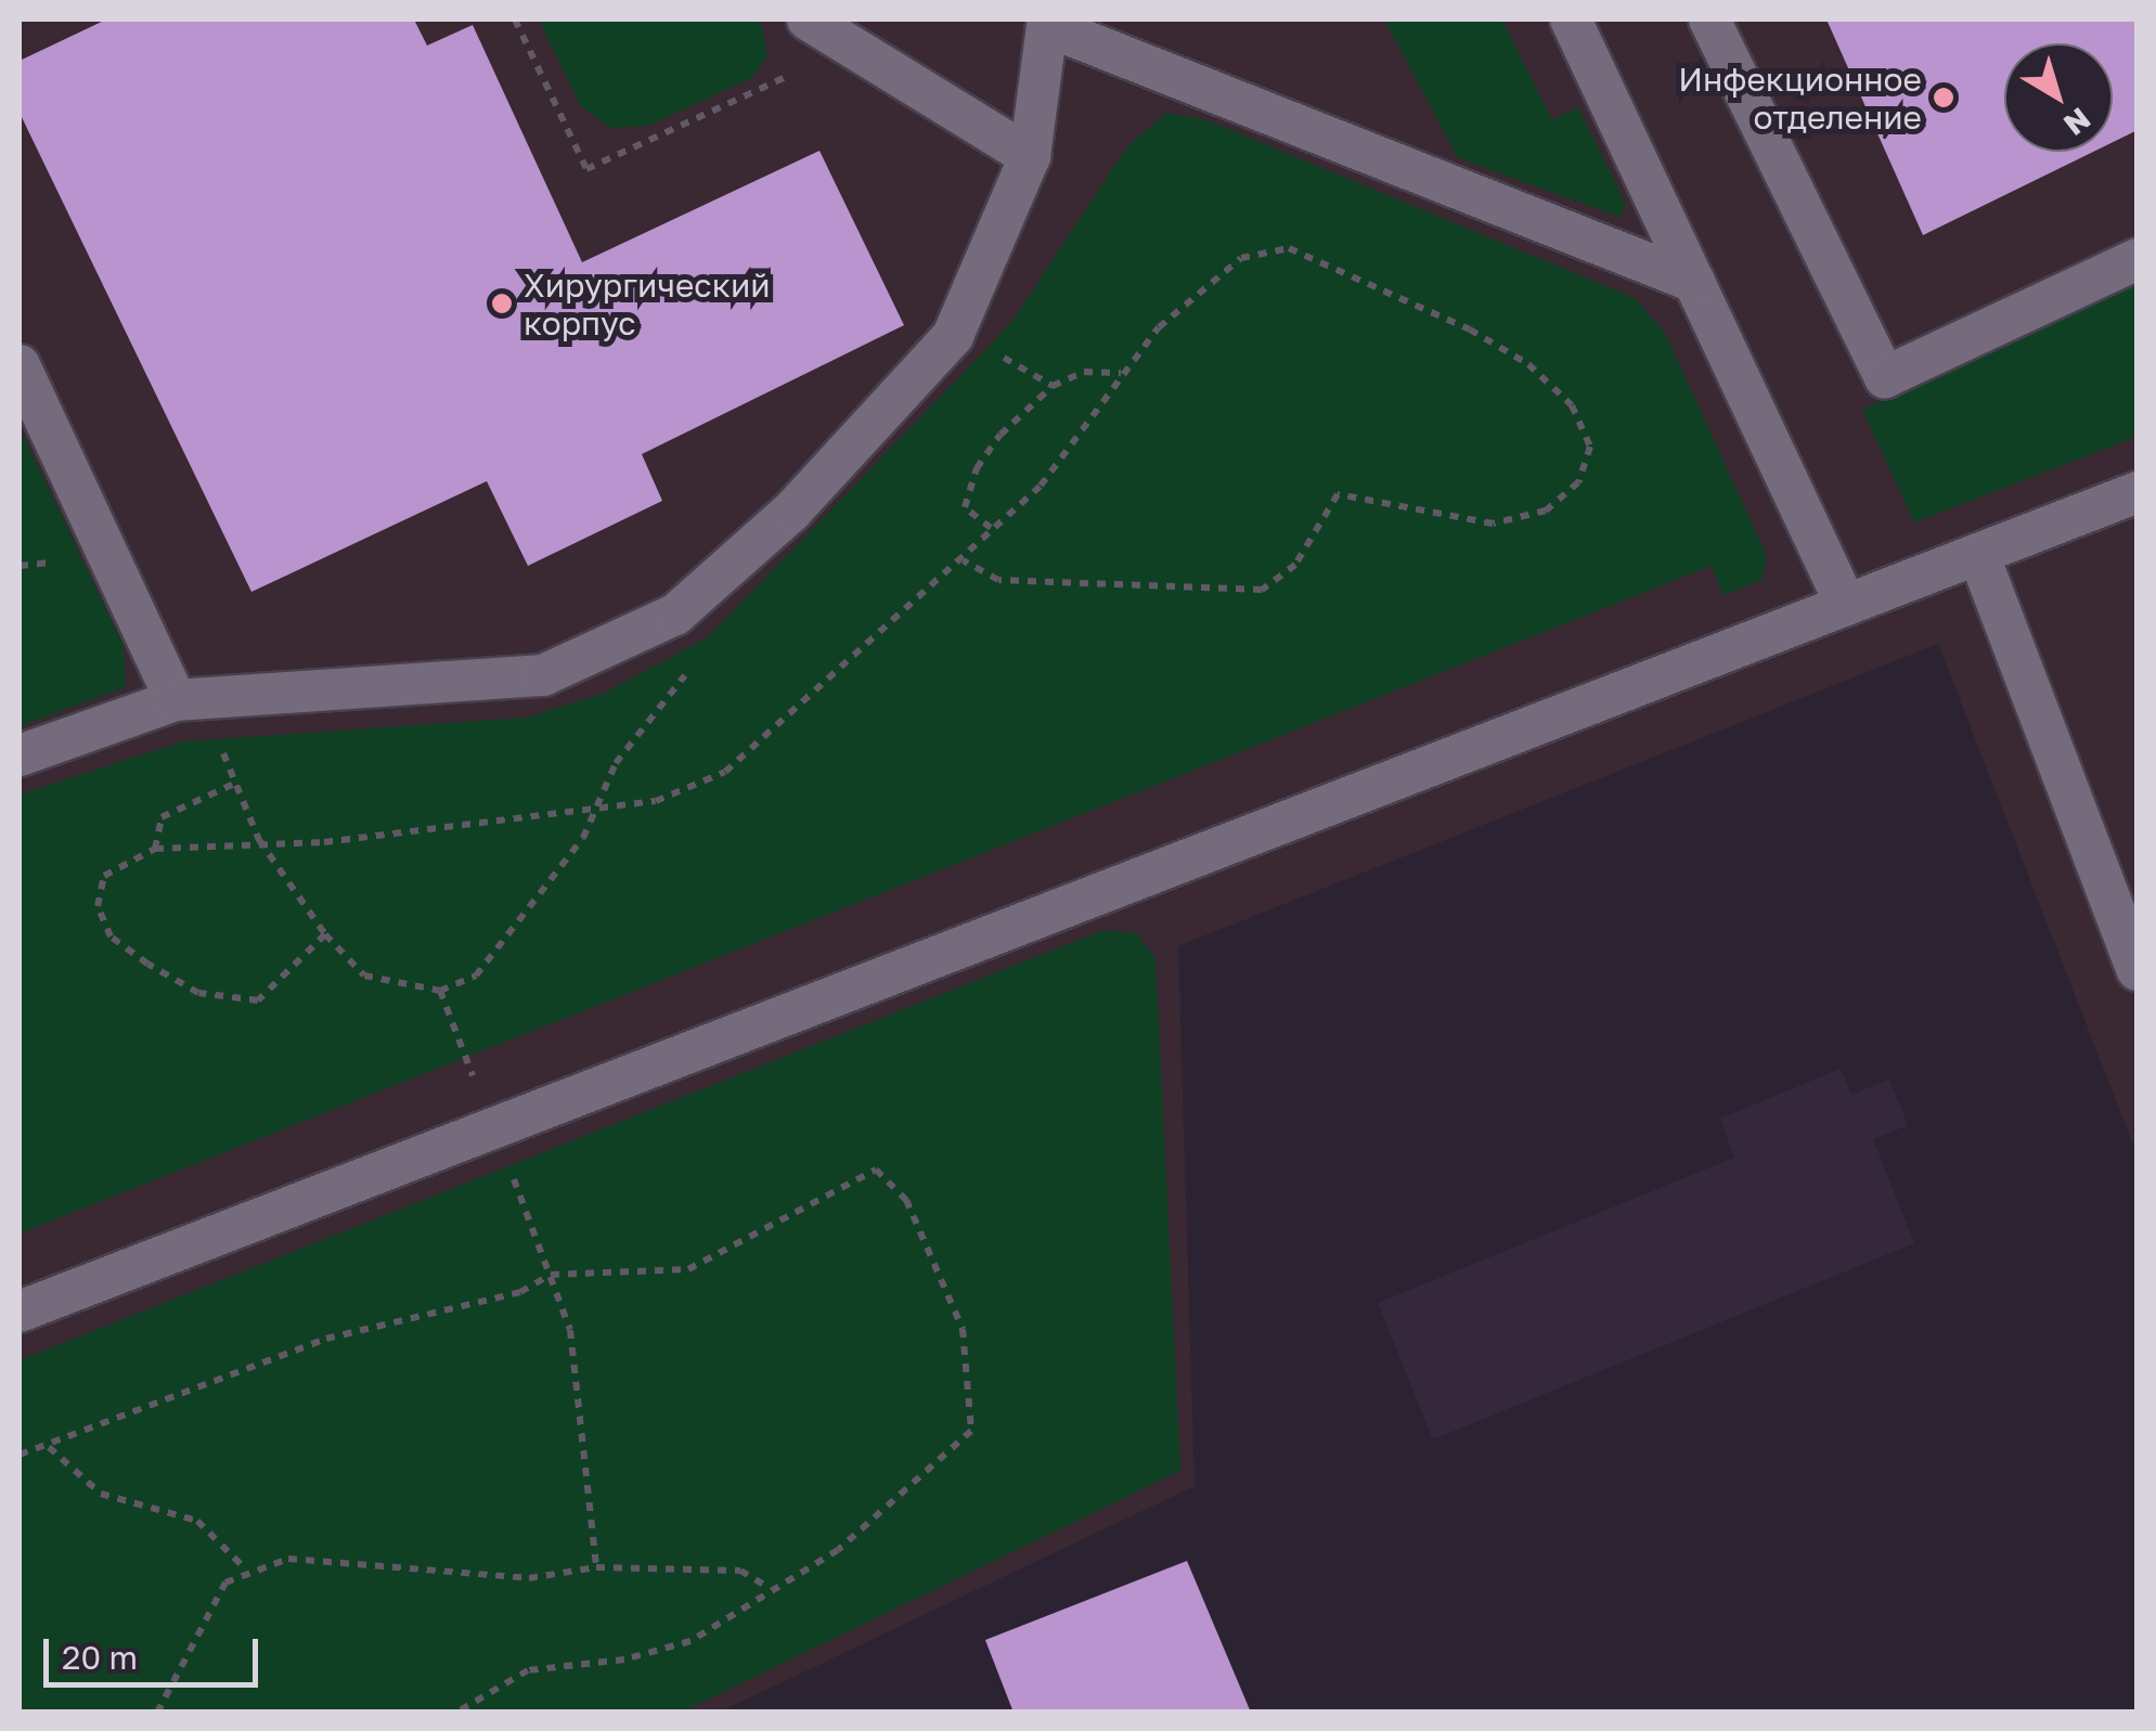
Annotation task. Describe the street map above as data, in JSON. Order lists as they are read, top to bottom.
{
  "places": ["Инфекционное отделение", "Хирургический корпус"],
  "scale_bar": "20 m",
  "north": "bottom right"
}
